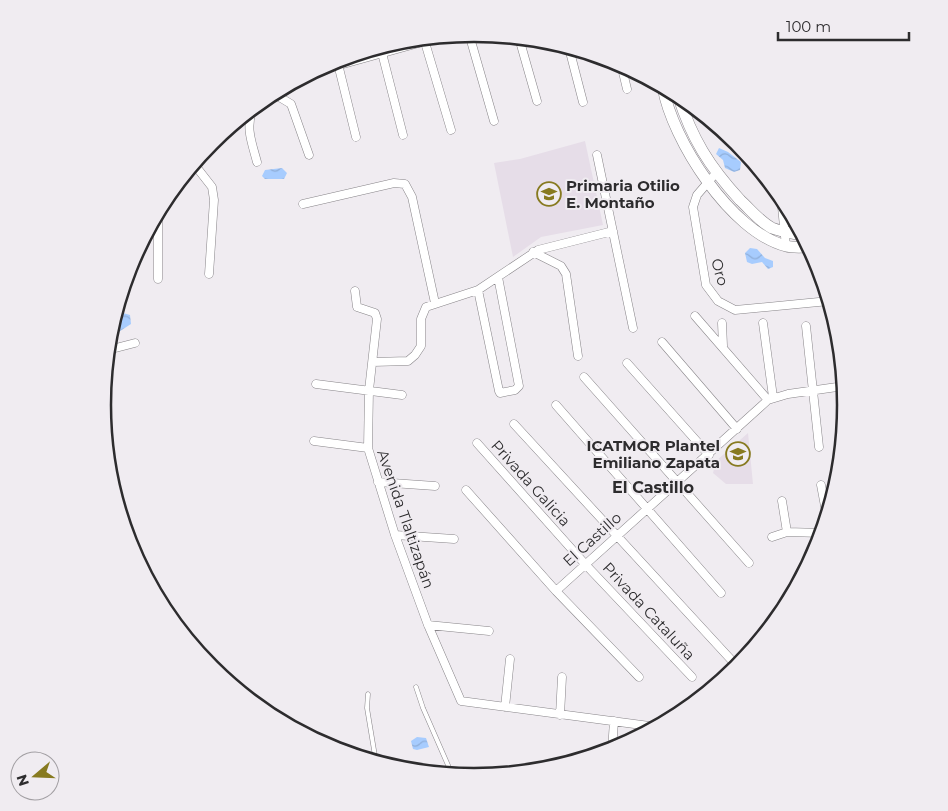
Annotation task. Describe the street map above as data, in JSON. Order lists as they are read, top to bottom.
{
  "streets": {
    "street": [
      "Oro",
      "Privada Galicia",
      "Avenida Tlaltizapán",
      "El Castillo",
      "Privada Cataluña"
    ]
  },
  "crossings": [
    ["Privada Galicia", "El Castillo"],
    ["Privada Galicia", "Privada Cataluña"],
    ["El Castillo", "Privada Cataluña"]
  ],
  "districts": ["El Castillo"],
  "places": {
    "school or university": ["Primaria Otilio E. Montaño", "ICATMOR Plantel Emiliano Zapata"]
  },
  "scale_bar": "100 m",
  "north": "left"
}
